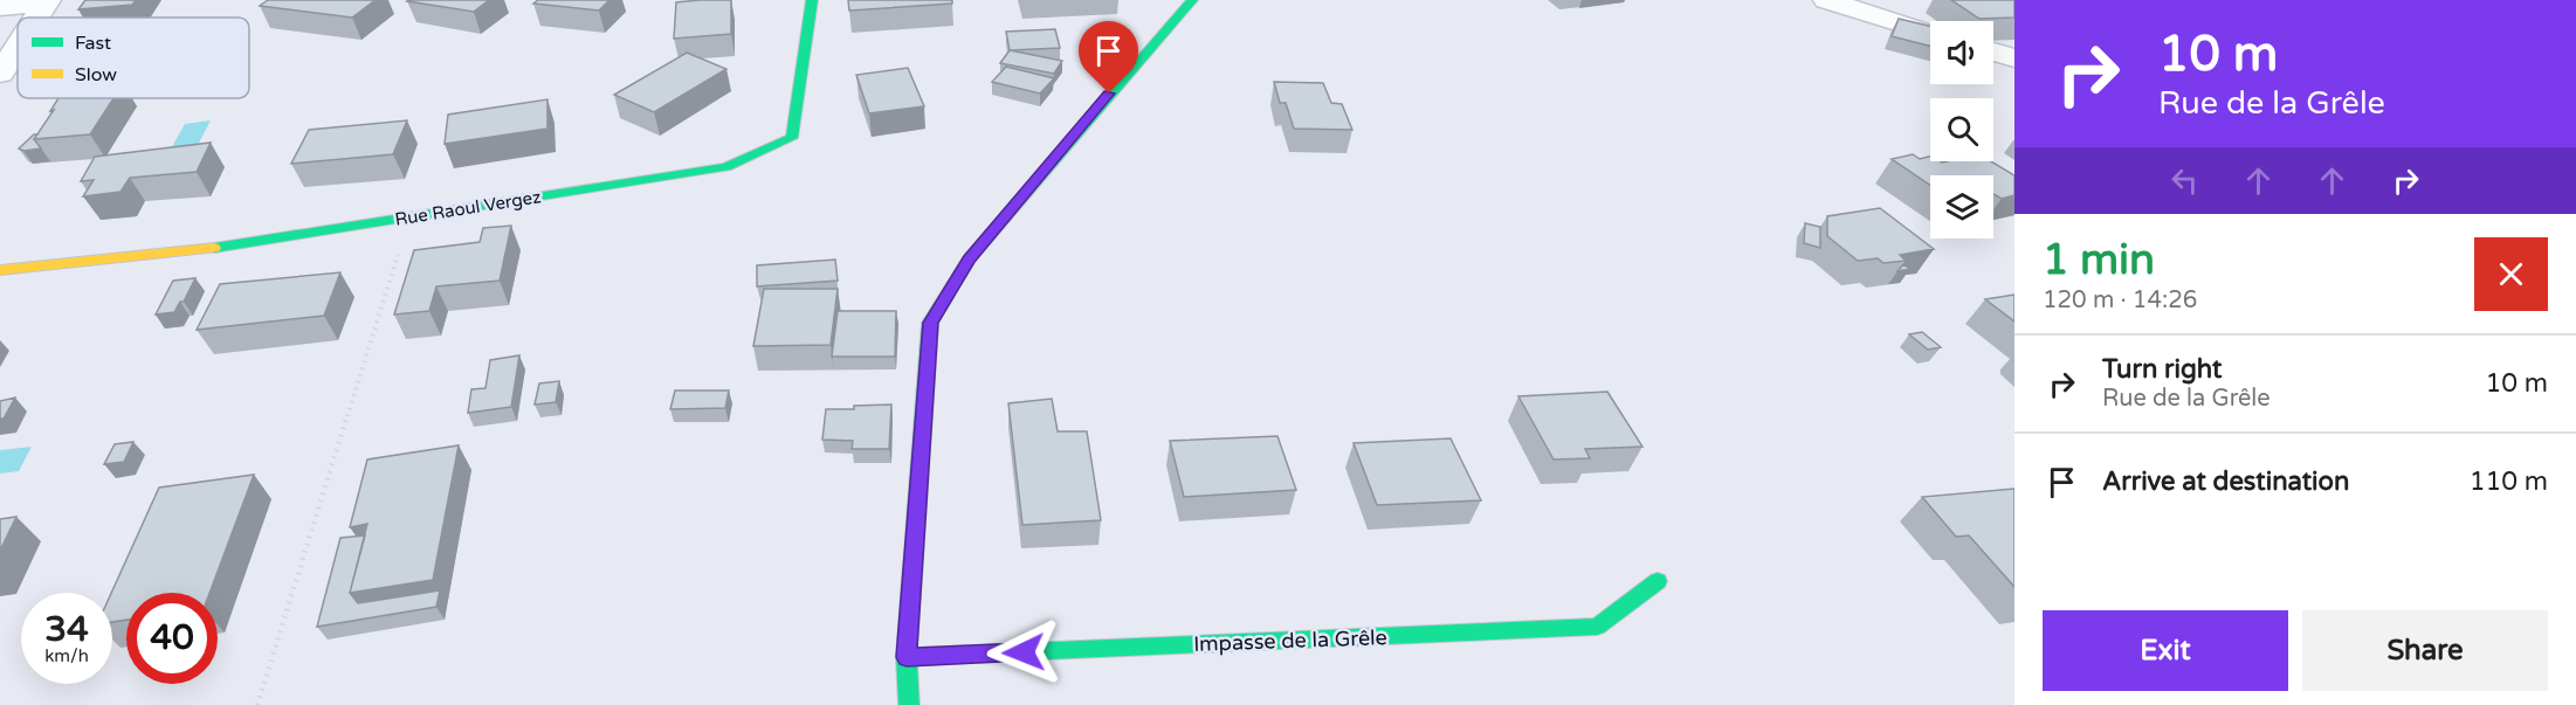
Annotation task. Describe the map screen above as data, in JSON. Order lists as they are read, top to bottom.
{
  "streets": {
    "street": ["Rue Raoul Vergez", "Impasse de la Grêle"]
  },
  "legend": ["Fast", "Slow"],
  "page": {
    "turn": ["10 m", "Rue de la Grêle"],
    "heading": ["1 min", "120 m · 14:26"],
    "list": [
      {
        "name": "Turn right",
        "note": "Rue de la Grêle",
        "value": "10 m"
      },
      {
        "name": "Arrive at destination",
        "value": "110 m"
      }
    ],
    "speed": "34 km/h",
    "limit": "40",
    "buttons": ["Exit", "Share"]
  }
}
